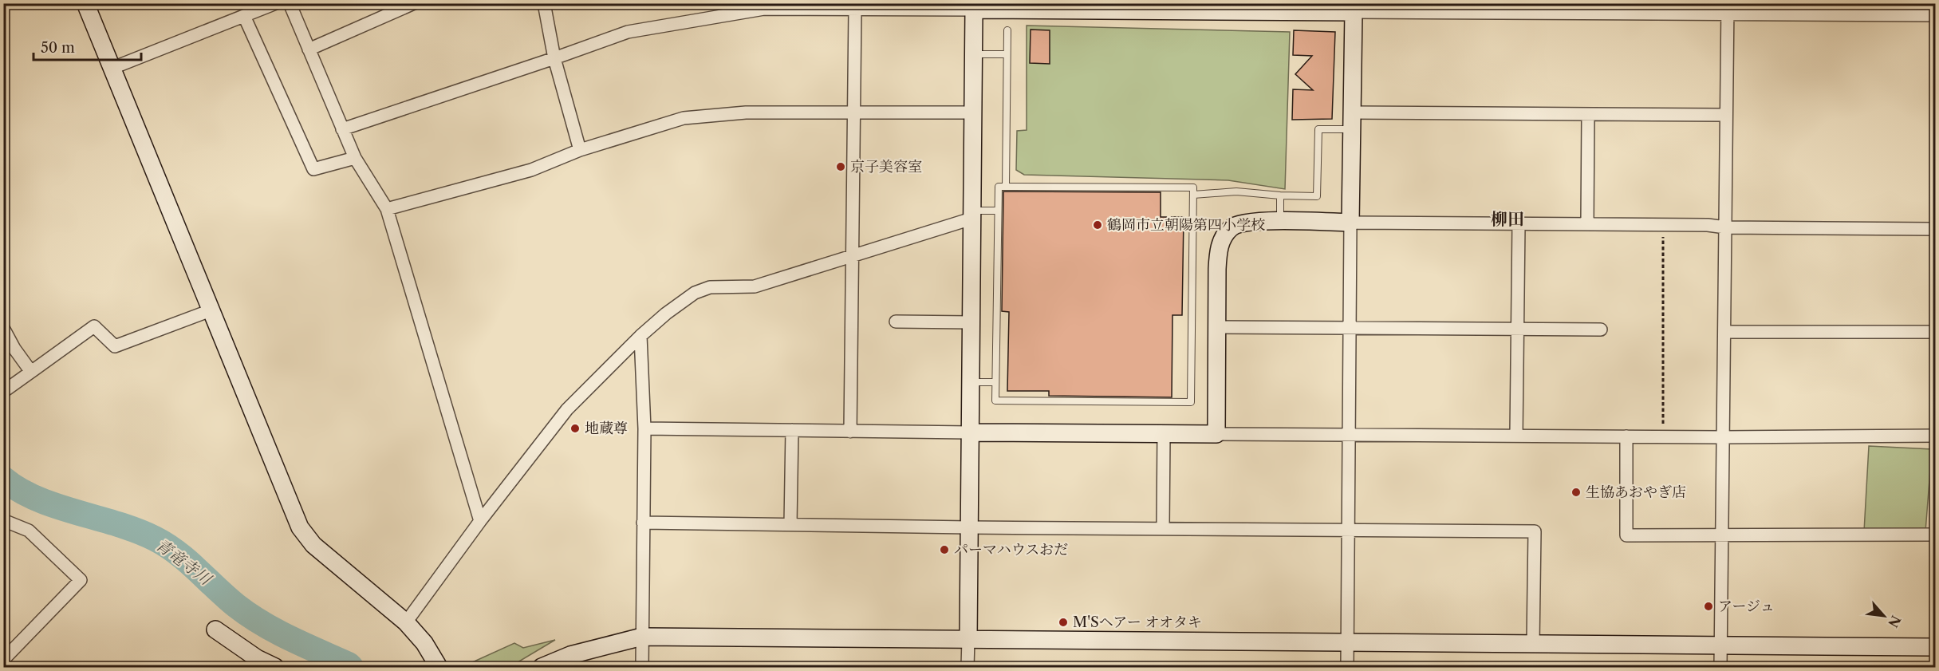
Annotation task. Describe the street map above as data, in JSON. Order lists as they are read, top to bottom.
{
  "districts": ["柳田"],
  "water": ["青竜寺川"],
  "places": [
    "京子美容室",
    "鶴岡市立朝陽第四小学校",
    "地蔵尊",
    "生協あおやぎ店",
    "パーマハウスおだ",
    "アージュ",
    "M'Sヘアー オオタキ"
  ],
  "scale_bar": "50 m",
  "north": "bottom right"
}
